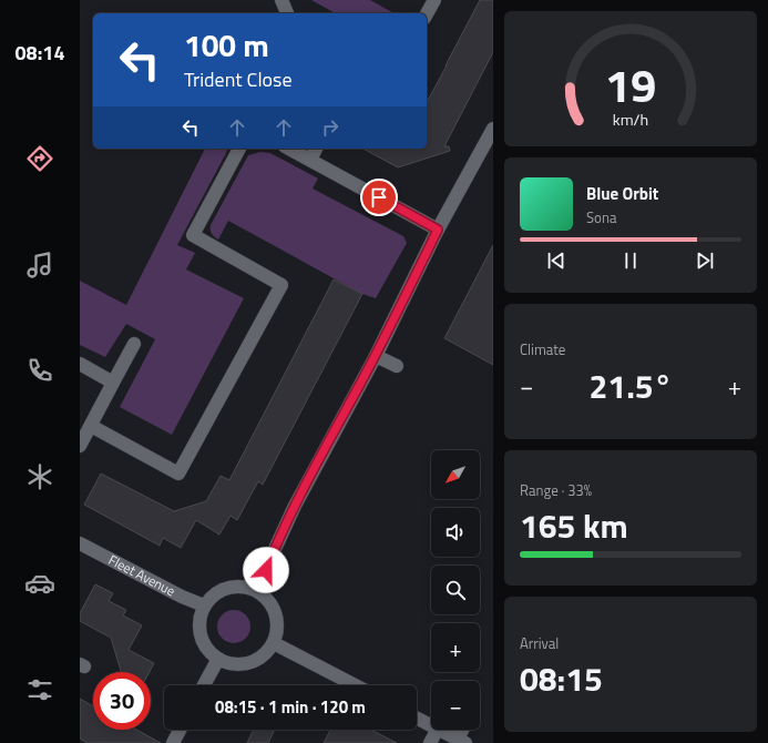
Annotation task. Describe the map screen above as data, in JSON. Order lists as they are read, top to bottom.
{
  "streets": {
    "street": ["Fleet Avenue"]
  },
  "north": "bottom left",
  "page": {
    "tabs": "08:14",
    "turn": ["100 m", "Trident Close"],
    "song": ["Blue Orbit", "Sona"],
    "tile": [
      "Climate",
      ["Range · 33%", "165 km"],
      ["Arrival", "08:15"]
    ],
    "heat": ["−", "21.5°", "+"],
    "map_buttons": ["+", "−"],
    "limit": "30",
    "trip": "08:15 · 1 min · 120 m",
    "gauge": ["19", "km/h"]
  }
}
